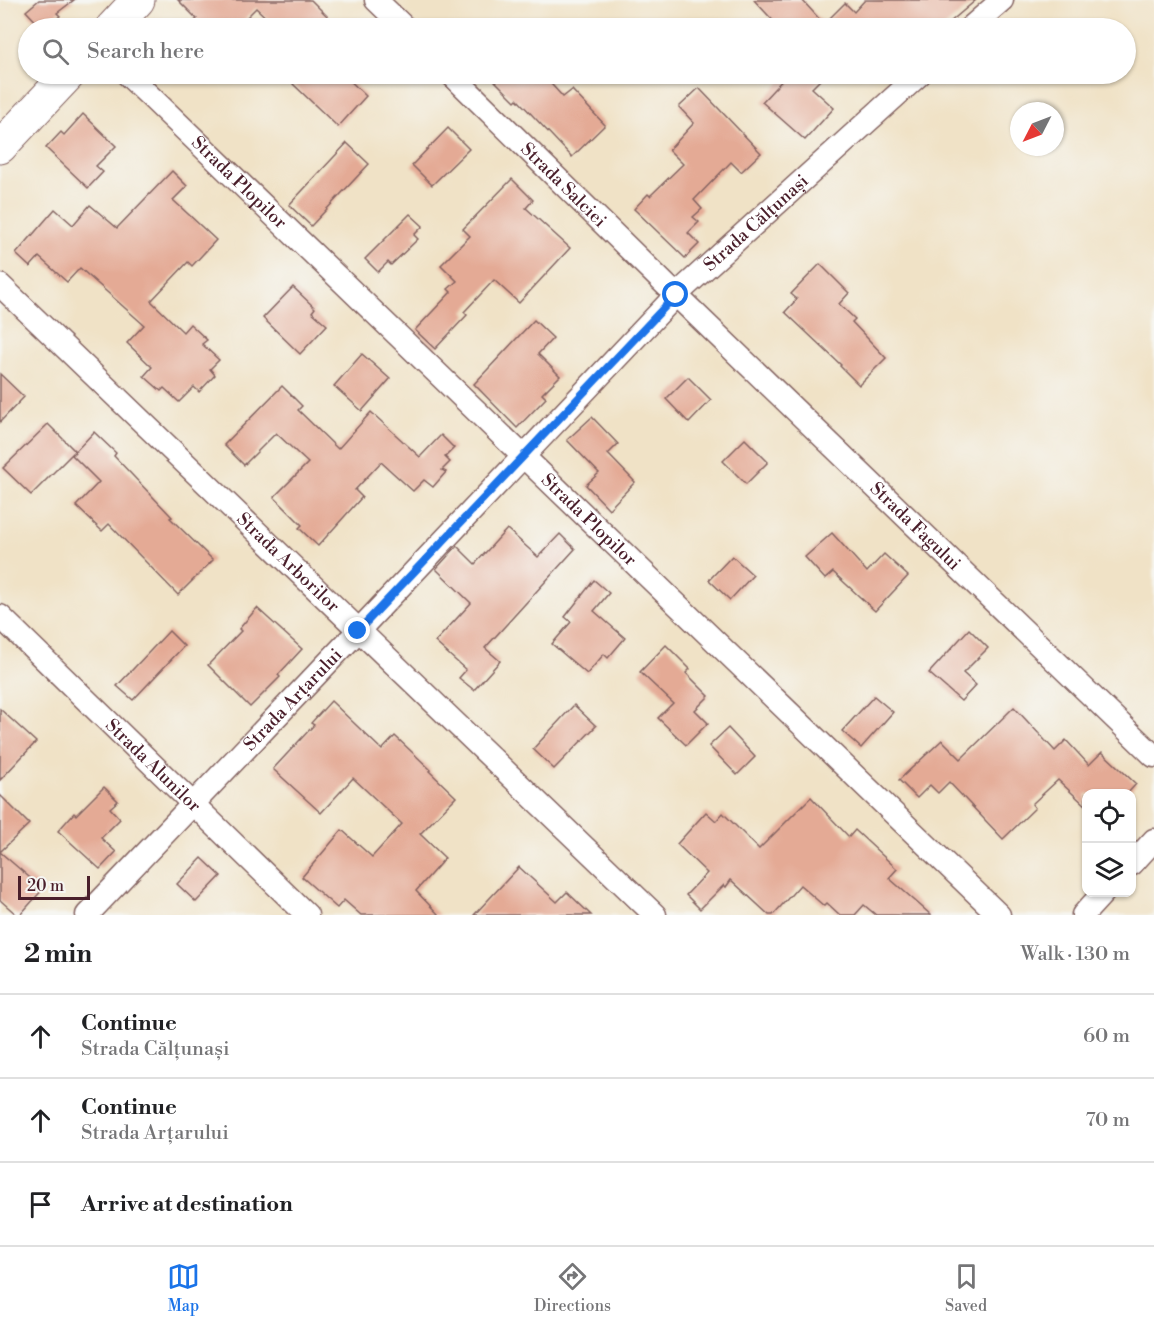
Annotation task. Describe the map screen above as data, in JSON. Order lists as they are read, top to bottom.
{
  "streets": {
    "street": [
      "Strada Plopilor",
      "Strada Salciei",
      "Strada Călțunași",
      "Strada Fagului",
      "Strada Arborilor",
      "Strada Arțarului",
      "Strada Alunilor"
    ]
  },
  "crossings": [
    ["Strada Plopilor", "Strada Călțunași"],
    ["Strada Plopilor", "Strada Arțarului"],
    ["Strada Salciei", "Strada Călțunași"],
    ["Strada Salciei", "Strada Fagului"],
    ["Strada Călțunași", "Strada Fagului"],
    ["Strada Călțunași", "Strada Arțarului"],
    ["Strada Arborilor", "Strada Arțarului"],
    ["Strada Arțarului", "Strada Alunilor"]
  ],
  "scale_bar": "20 m",
  "north": "bottom left",
  "page": {
    "search": "Search here",
    "scale": "20 m",
    "heading": ["2 min", "Walk · 130 m"],
    "list": [
      ["Continue", "Strada Călțunași", "60 m"],
      ["Continue", "Strada Arțarului", "70 m"],
      "Arrive at destination"
    ],
    "nav": ["Map", "Directions", "Saved"]
  }
}
